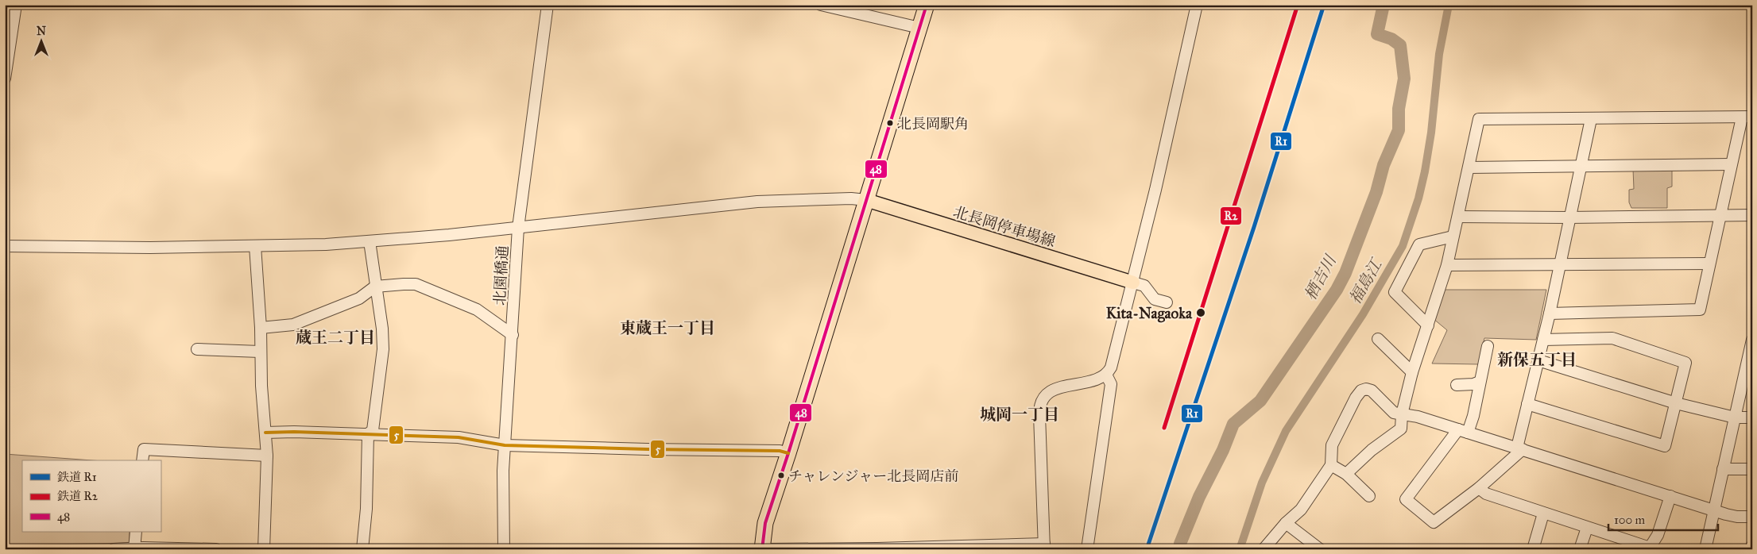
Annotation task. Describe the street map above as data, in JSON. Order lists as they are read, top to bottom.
{
  "streets": {
    "main road": ["北長岡停車場線"],
    "street": ["北園橋通"]
  },
  "districts": [
    "東蔵王一丁目",
    "蔵王二丁目",
    "新保五丁目",
    "城岡一丁目"
  ],
  "water": ["栖吉川", "福島江"],
  "places": ["北長岡駅角", "Kita-Nagaoka", "チャレンジャー北長岡店前"],
  "lines": [
    "rail line R1",
    "rail line R2",
    "transit line 48",
    "transit line 5"
  ],
  "legend": ["鉄道 R1", "鉄道 R2", "48"],
  "scale_bar": "100 m",
  "north": "top"
}
